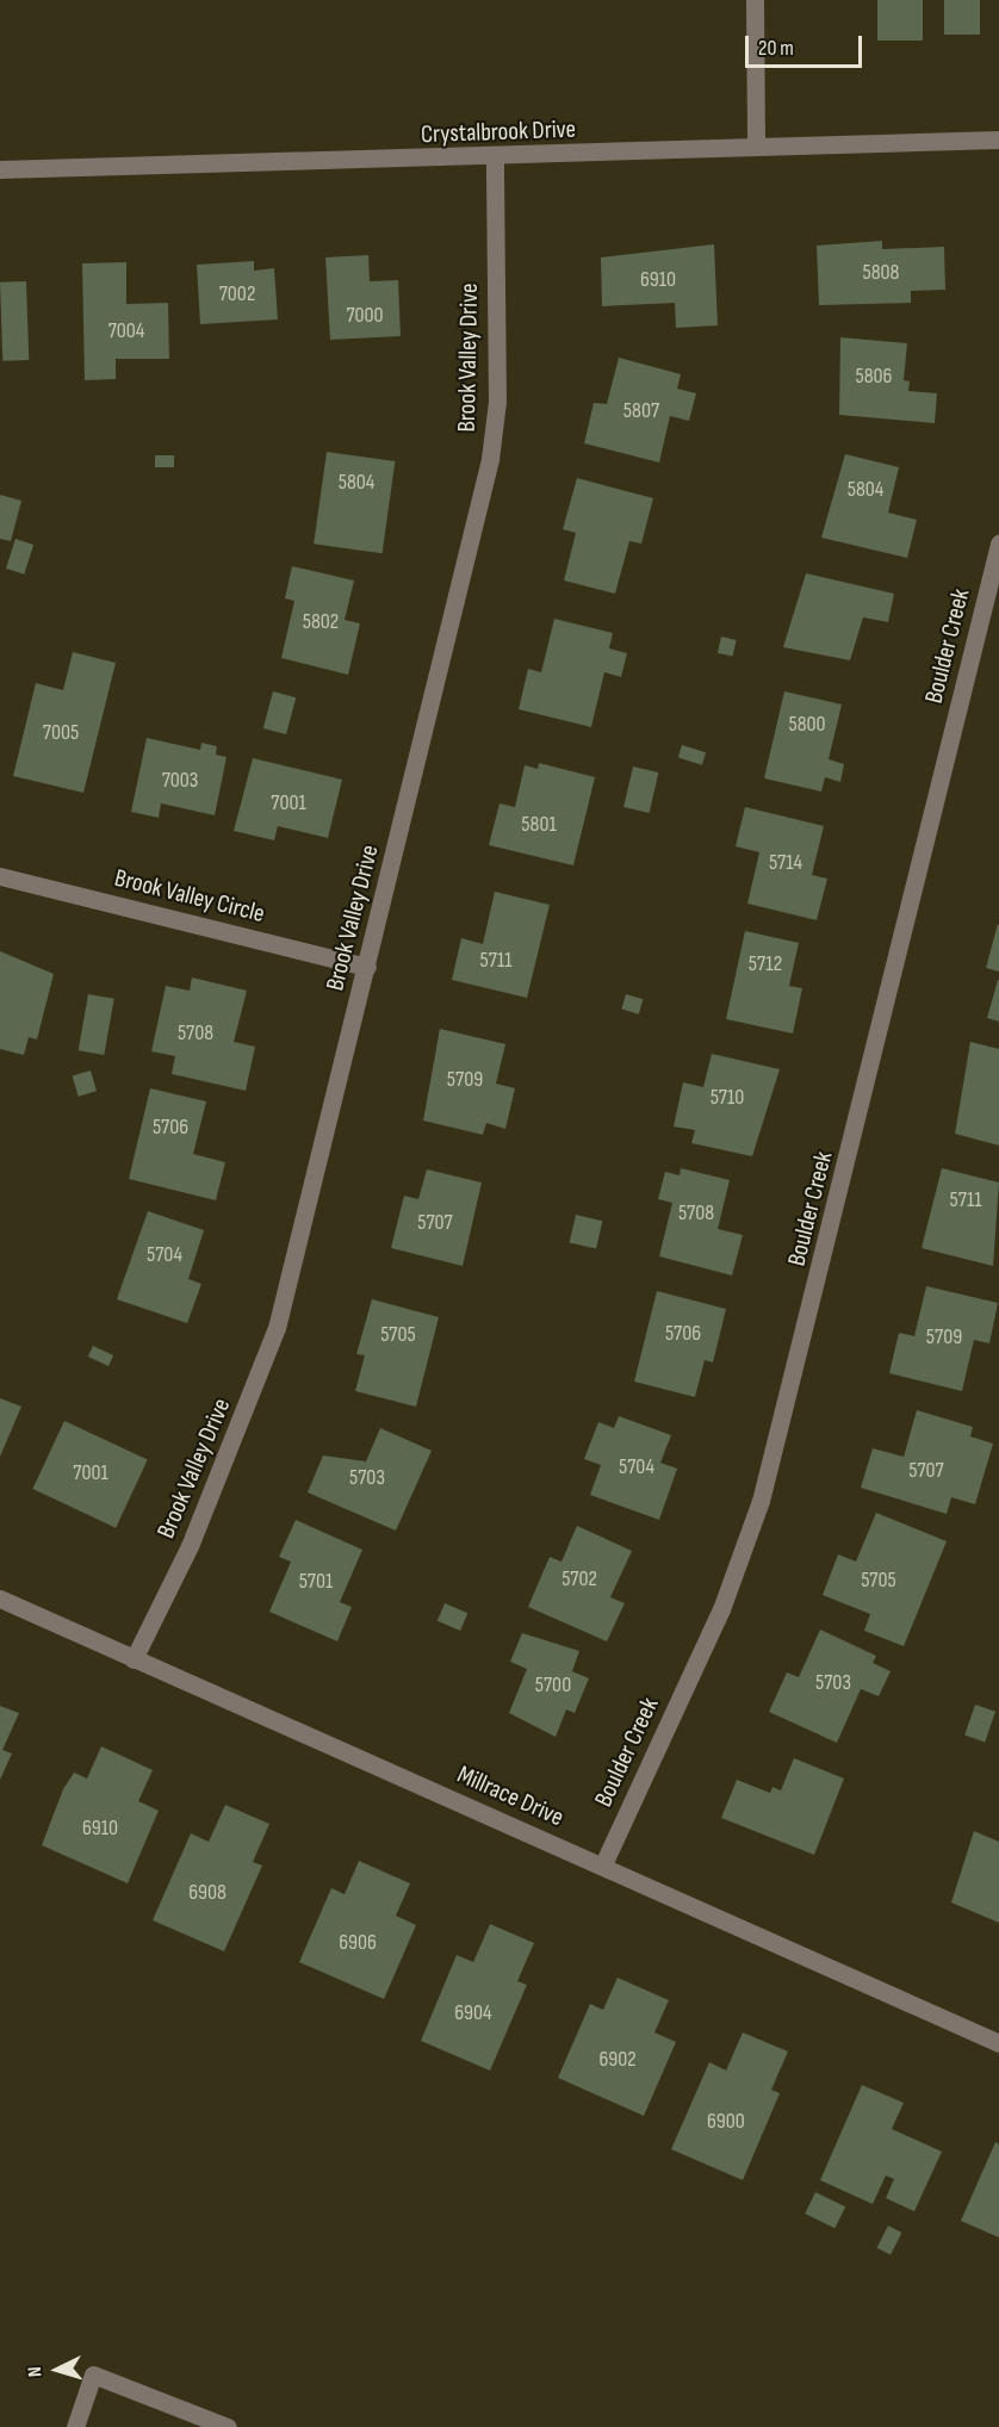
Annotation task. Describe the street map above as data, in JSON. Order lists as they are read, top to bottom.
{
  "streets": {
    "street": [
      "Crystalbrook Drive",
      "Brook Valley Drive",
      "Boulder Creek",
      "Brook Valley Circle",
      "Millrace Drive"
    ]
  },
  "crossings": [
    ["Crystalbrook Drive", "Brook Valley Drive"],
    ["Brook Valley Drive", "Brook Valley Circle"],
    ["Brook Valley Drive", "Millrace Drive"],
    ["Boulder Creek", "Millrace Drive"]
  ],
  "house_numbers": [
    "5808",
    "6910",
    "7002",
    "7000",
    "7004",
    "5806",
    "5807",
    "5804",
    "5804",
    "5802",
    "5800",
    "7005",
    "7003",
    "7001",
    "5801",
    "5714",
    "5711",
    "5712",
    "5708",
    "5709",
    "5710",
    "5706",
    "5711",
    "5708",
    "5707",
    "5704",
    "5706",
    "5705",
    "5709",
    "5704",
    "5707",
    "7001",
    "5703",
    "5702",
    "5705",
    "5701",
    "5703",
    "5700",
    "6910",
    "6908",
    "6906",
    "6904",
    "6902",
    "6900"
  ],
  "scale_bar": "20 m",
  "north": "left"
}
